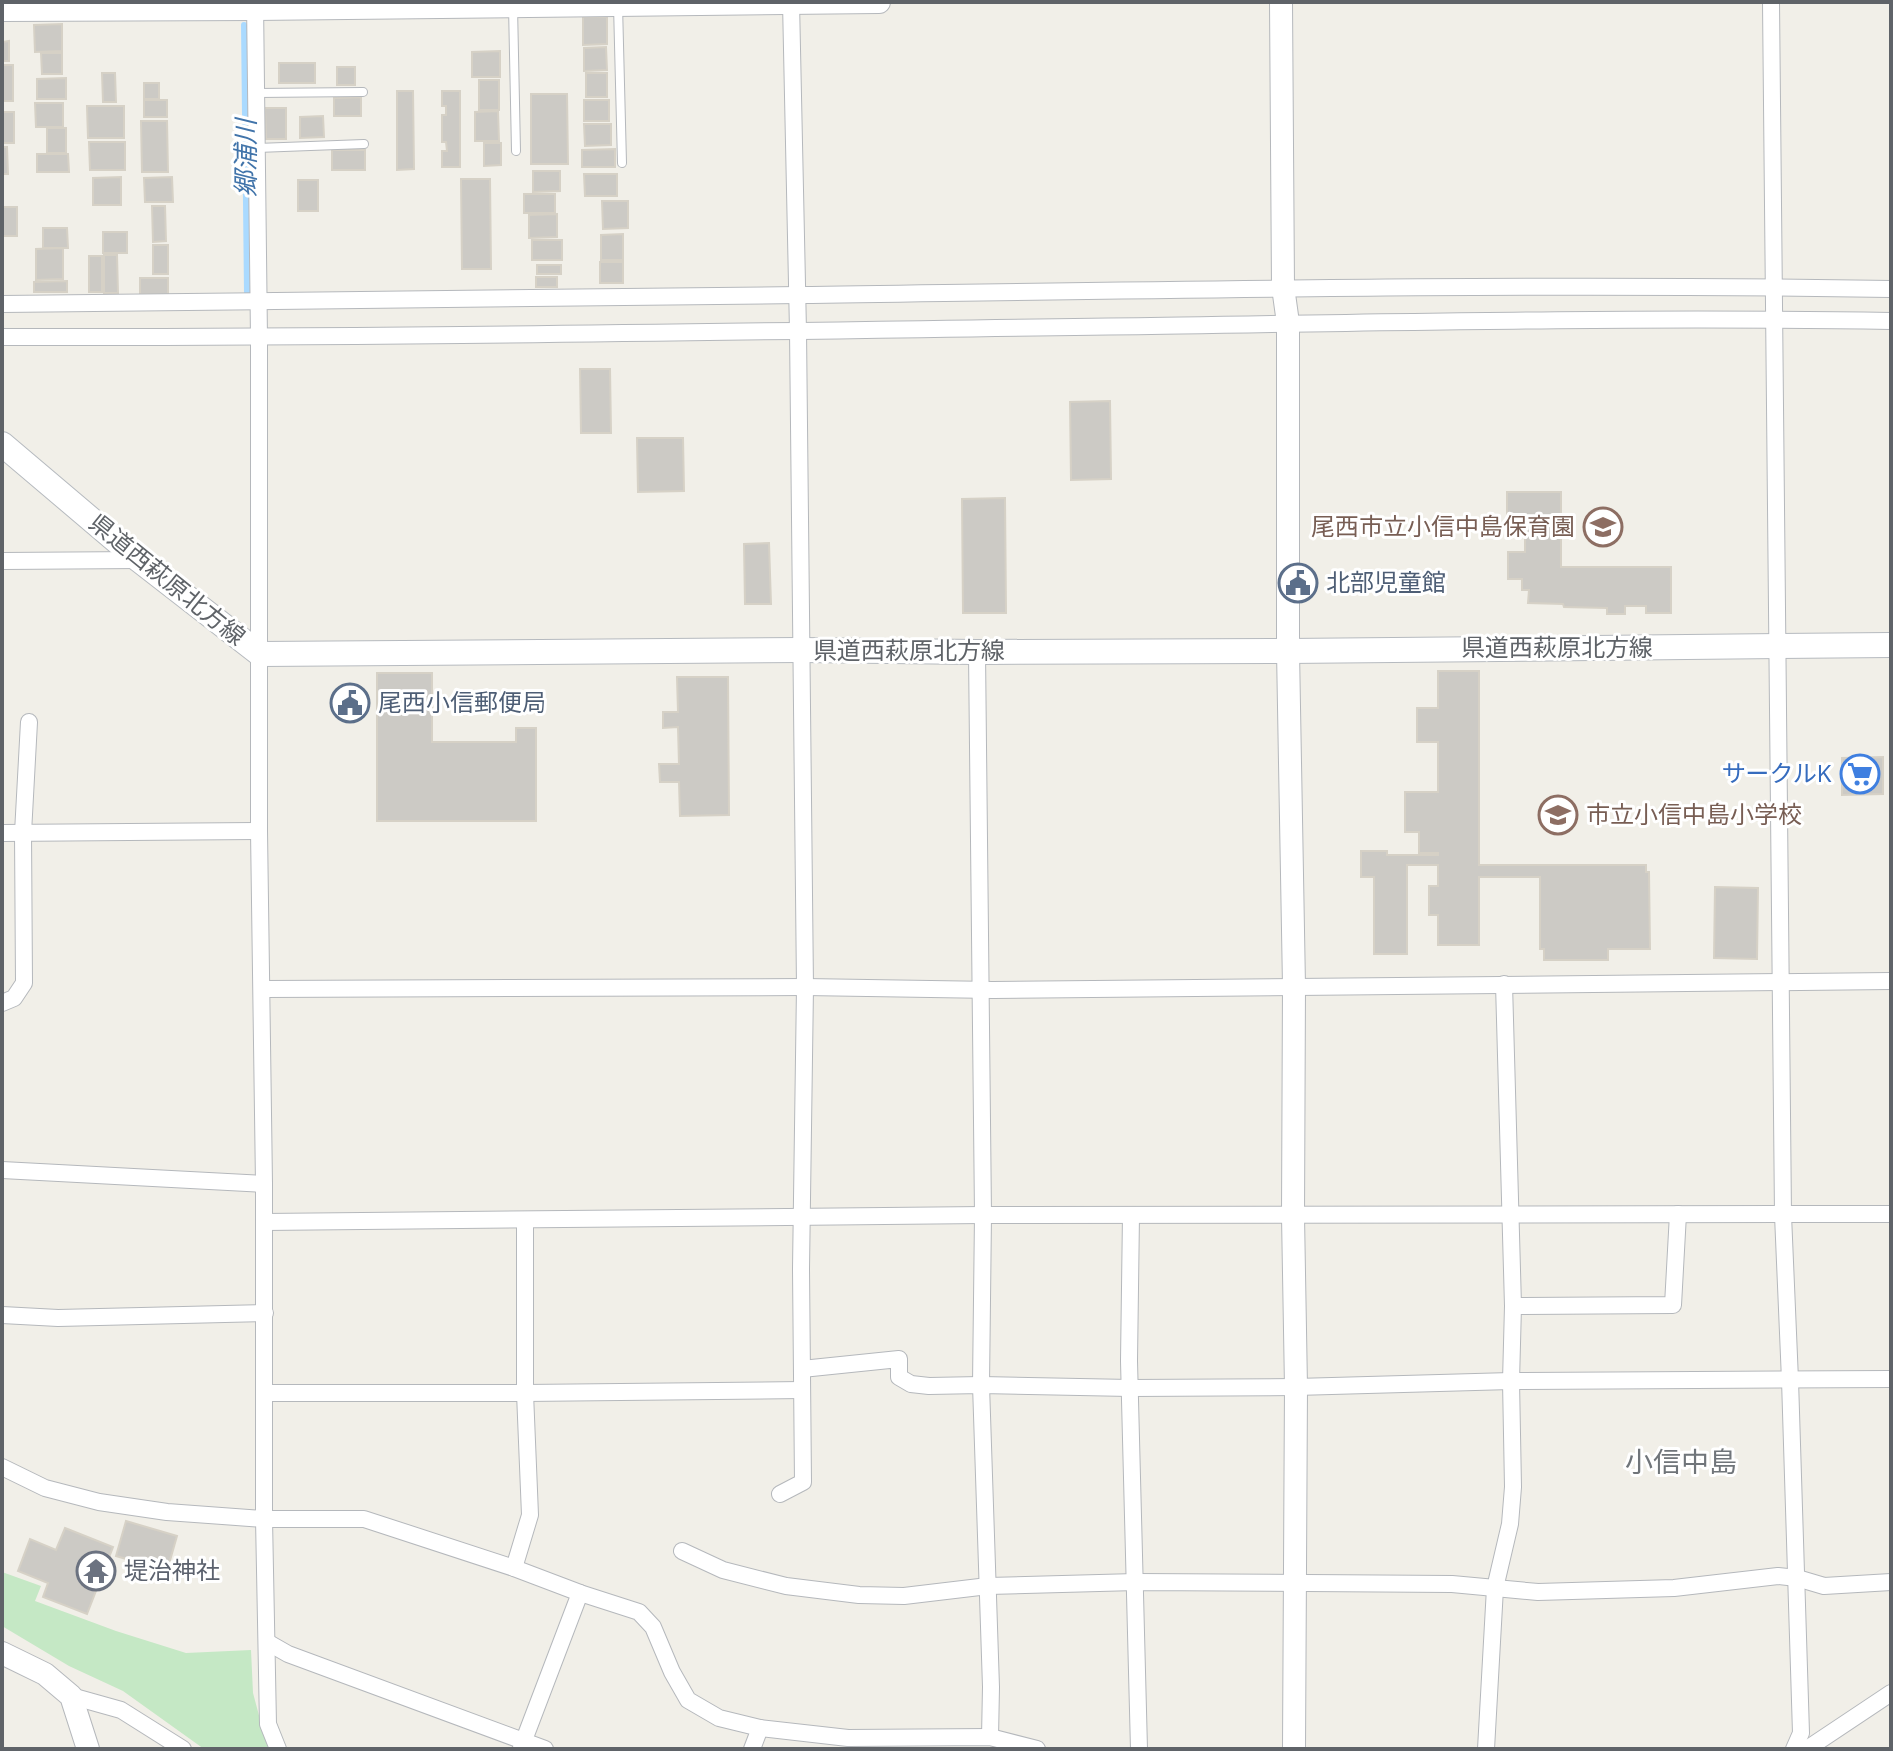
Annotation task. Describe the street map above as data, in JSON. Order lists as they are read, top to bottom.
{
  "streets": {
    "main road": ["県道西萩原北方線"]
  },
  "districts": ["小信中島"],
  "water": ["郷浦川"],
  "places": {
    "school or university": ["尾西市立小信中島保育園", "市立小信中島小学校"],
    "public building": ["北部児童館", "尾西小信郵便局"],
    "supermarket": ["サークルK"],
    "temple": ["堤治神社"]
  }
}
